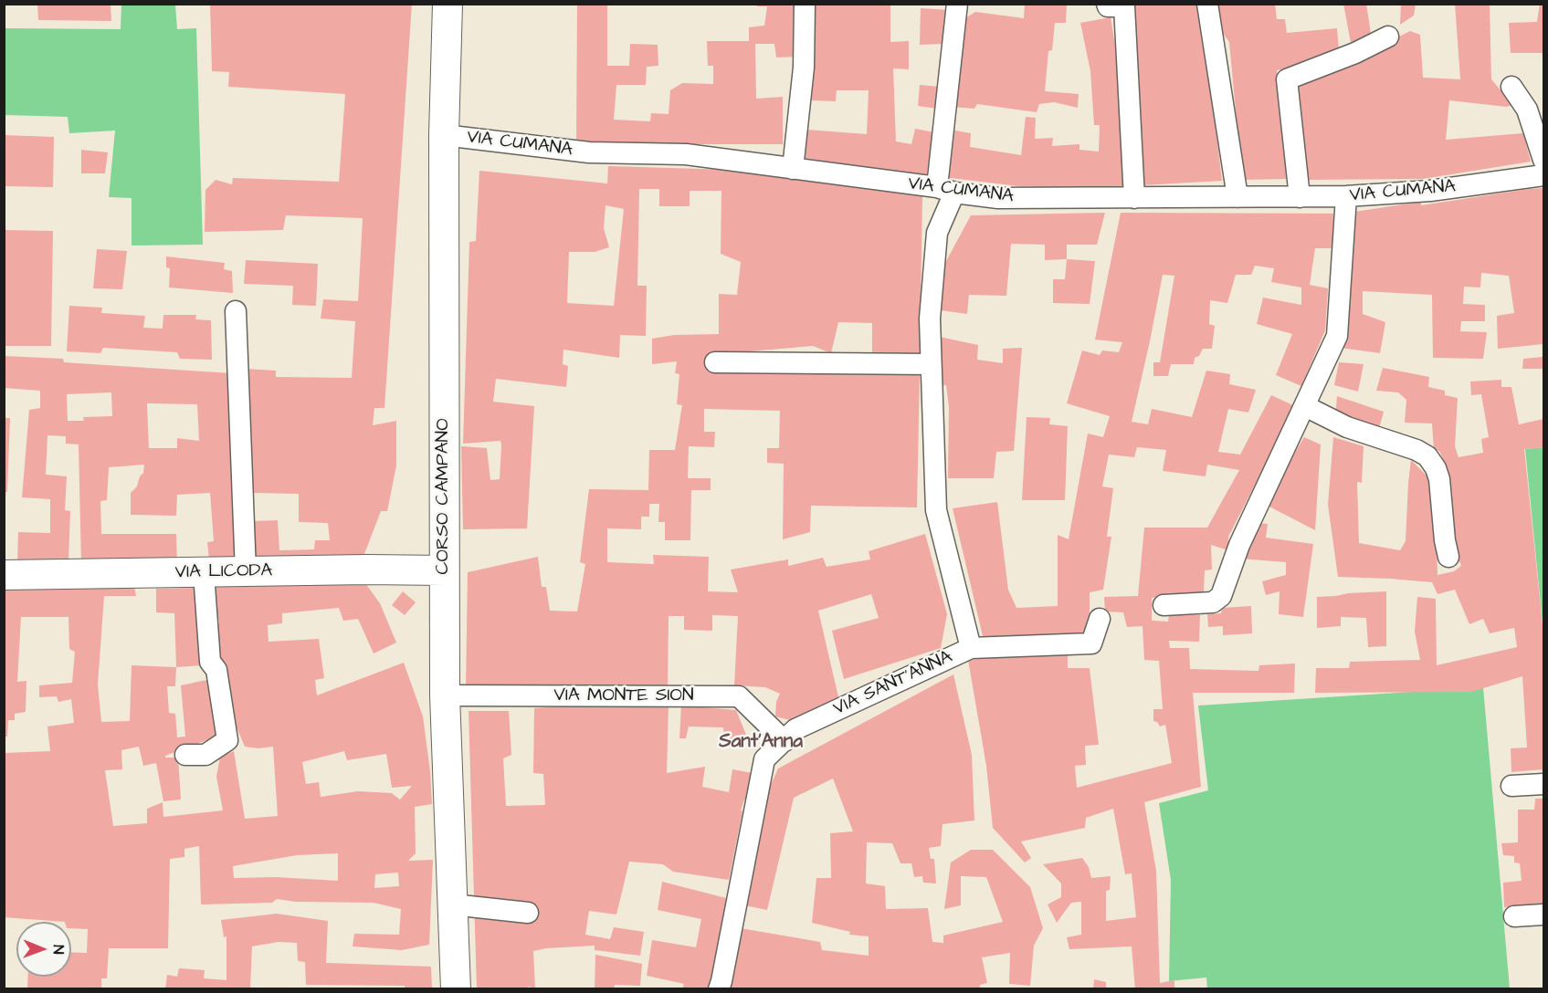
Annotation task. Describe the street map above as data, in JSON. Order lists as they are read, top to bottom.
{
  "streets": {
    "main road": ["CORSO CAMPANO", "VIA LICODA"],
    "street": ["VIA CUMANA", "VIA SANT'ANNA", "VIA MONTE SION"]
  },
  "crossings": [
    ["VIA CUMANA", "CORSO CAMPANO"],
    ["VIA CUMANA", "VIA SANT'ANNA"],
    ["CORSO CAMPANO", "VIA LICODA"],
    ["CORSO CAMPANO", "VIA MONTE SION"],
    ["VIA SANT'ANNA", "VIA MONTE SION"]
  ],
  "districts": ["Sant'Anna"],
  "north": "right"
}
